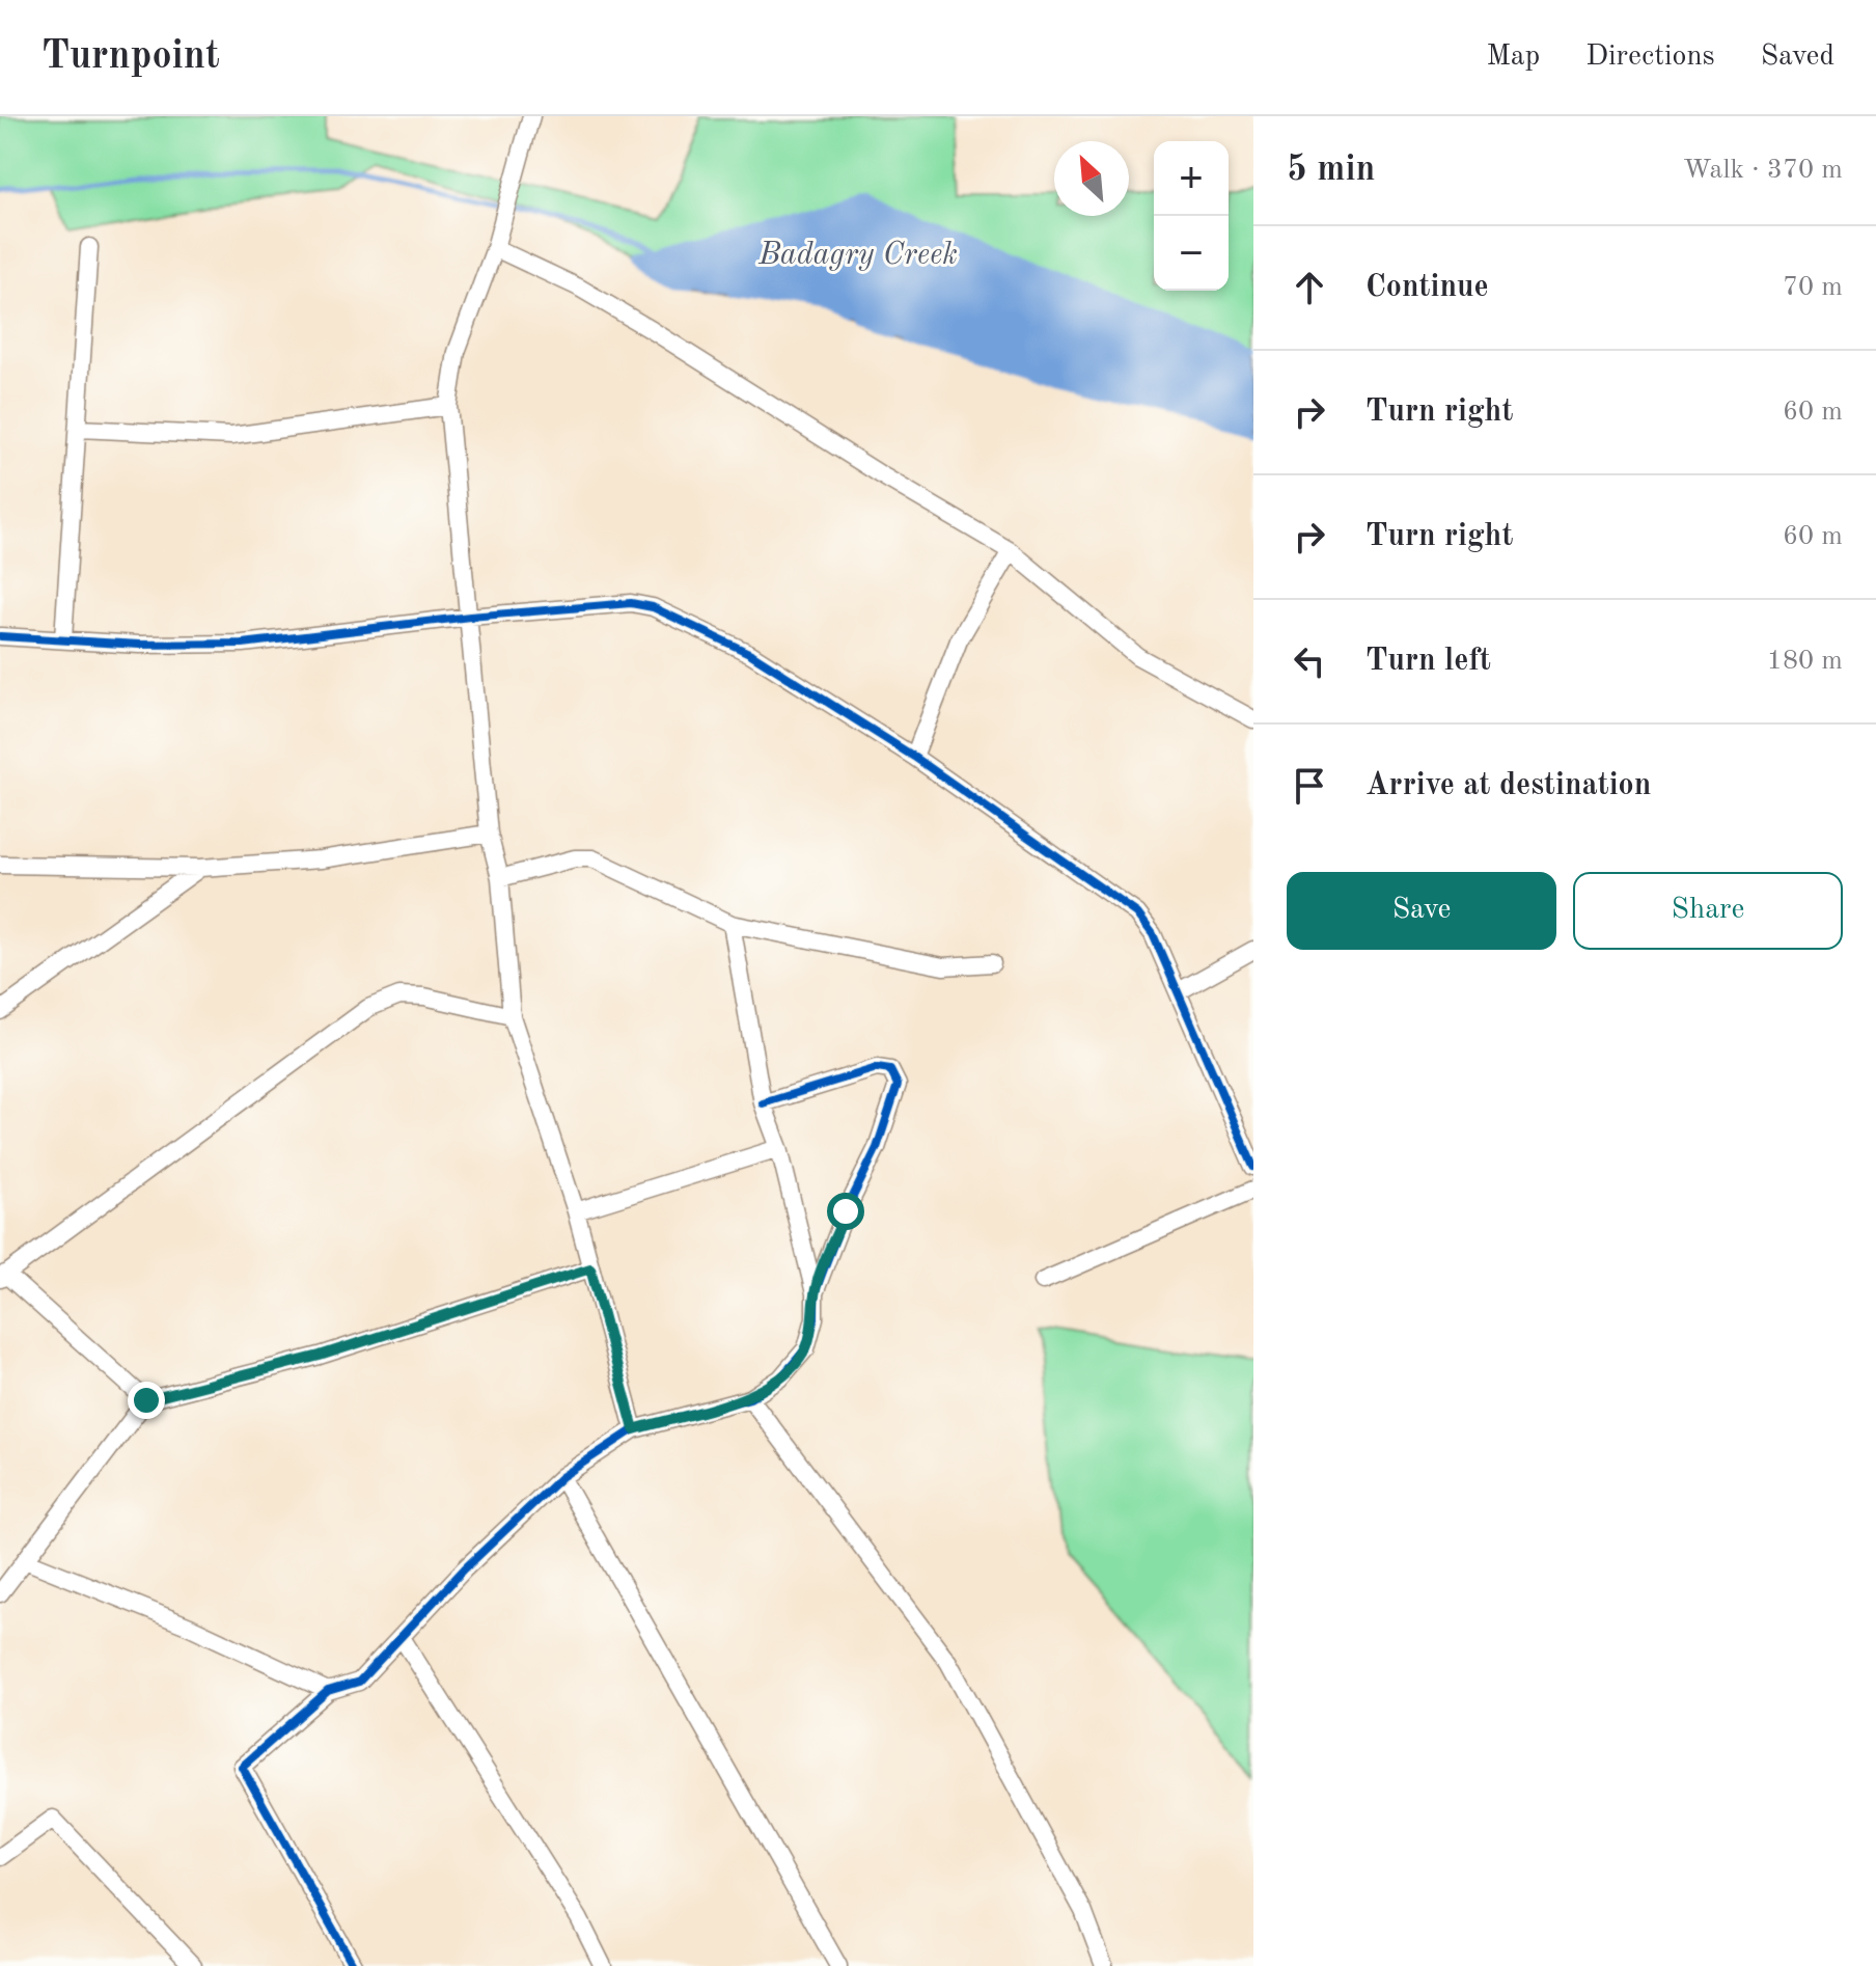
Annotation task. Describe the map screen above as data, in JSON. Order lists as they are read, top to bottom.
{
  "water": ["Badagry Creek"],
  "north": "top left",
  "page": {
    "header": "Turnpoint",
    "nav": ["Map", "Directions", "Saved"],
    "heading": ["5 min", "Walk · 370 m"],
    "map_buttons": ["+", "−"],
    "list": [
      ["Continue", "70 m"],
      ["Turn right", "60 m"],
      ["Turn right", "60 m"],
      ["Turn left", "180 m"],
      "Arrive at destination"
    ],
    "buttons": ["Save", "Share"]
  }
}
